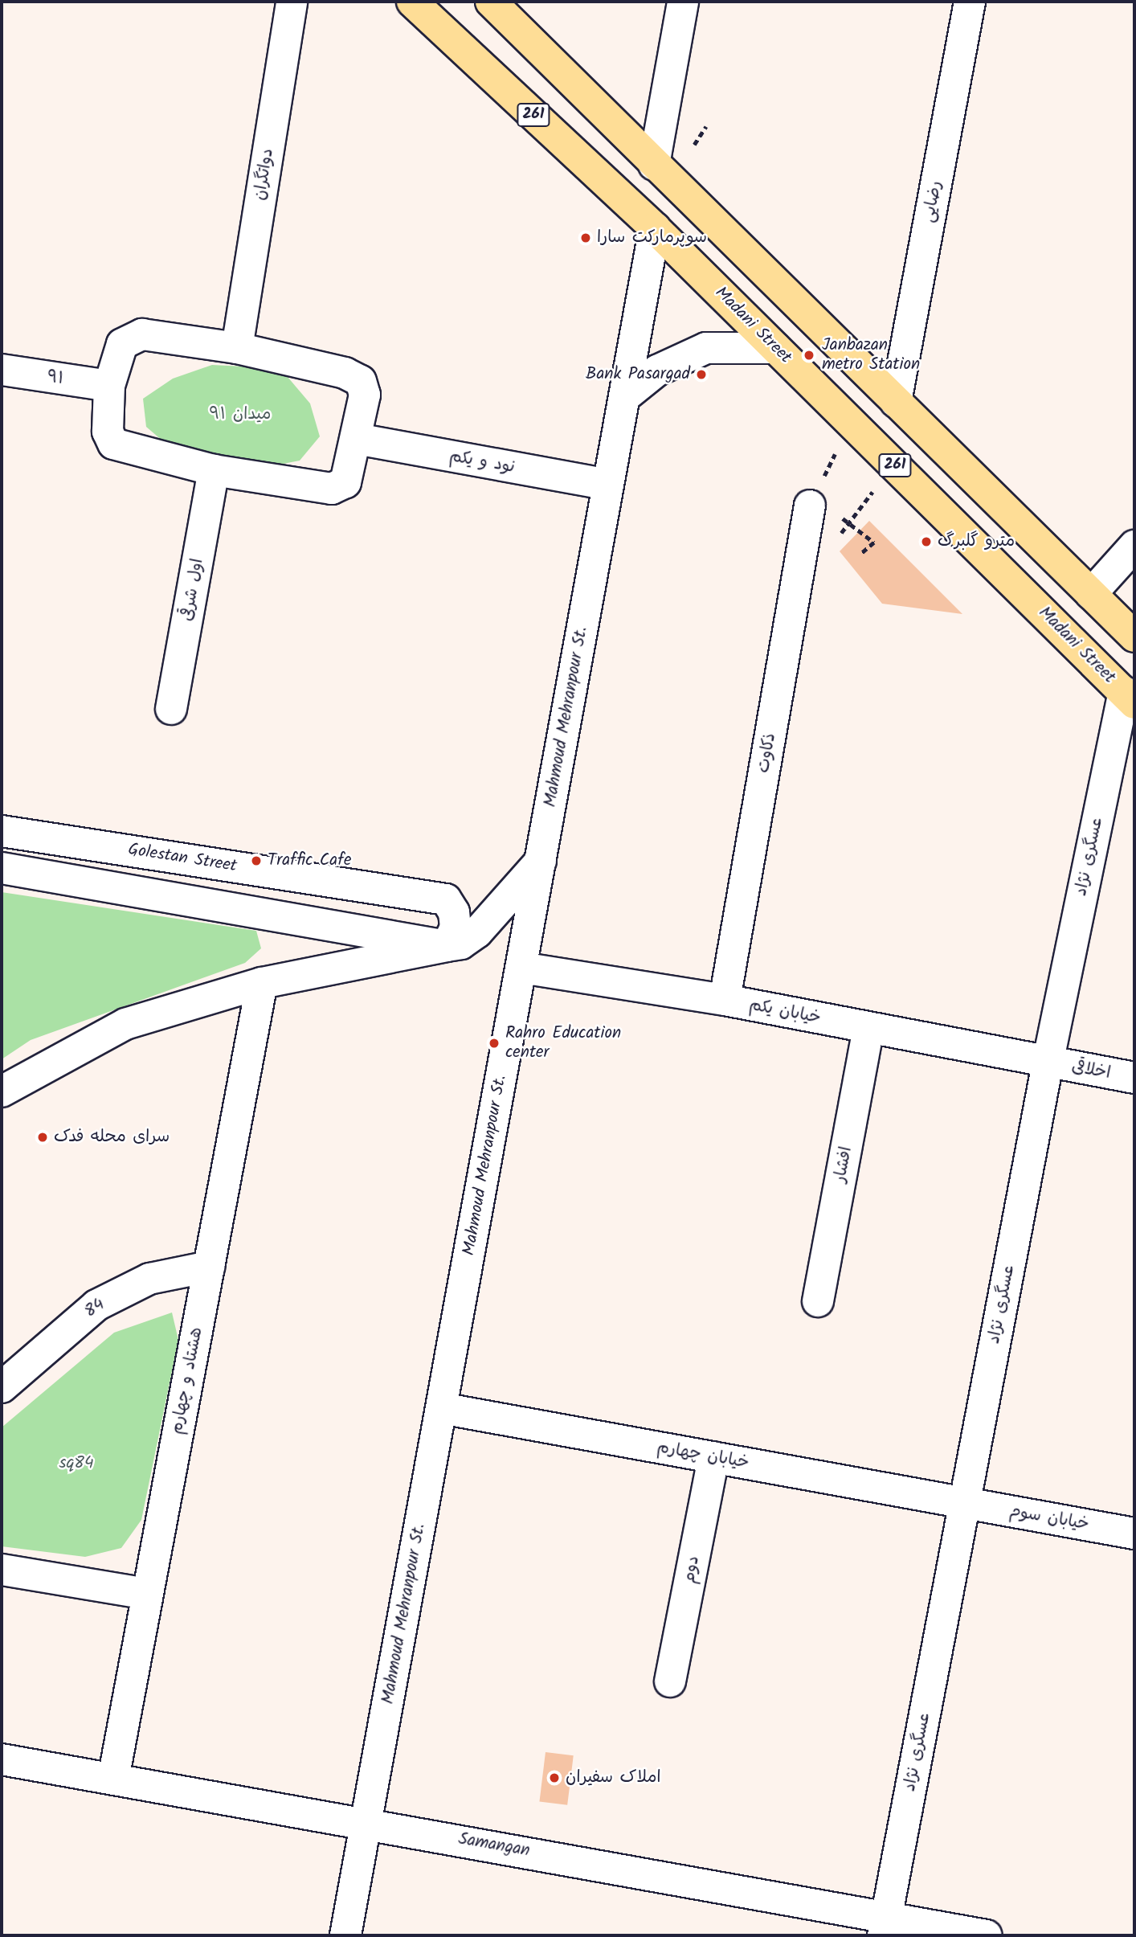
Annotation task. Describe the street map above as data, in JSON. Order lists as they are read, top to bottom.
{
  "streets": {
    "main road": ["261", "Madani Street"],
    "street": [
      "دواتگران",
      "رضایی",
      "۹۱",
      "نود و یکم",
      "اول شرقی",
      "Mahmoud Mehranpour St.",
      "ذکاوت",
      "عسگری نژاد",
      "Golestan Street",
      "خیابان یکم",
      "اخلاقی",
      "افشار",
      "84",
      "هشتاد و چهارم",
      "خیابان چهارم",
      "خیابان سوم",
      "دوم",
      "Samangan"
    ]
  },
  "crossings": [
    ["261", "رضایی"],
    ["Madani Street", "Mahmoud Mehranpour St."],
    ["Madani Street", "عسگری نژاد"],
    ["نود و یکم", "Mahmoud Mehranpour St."],
    ["Mahmoud Mehranpour St.", "خیابان یکم"],
    ["Mahmoud Mehranpour St.", "خیابان چهارم"],
    ["Mahmoud Mehranpour St.", "Samangan"],
    ["ذکاوت", "خیابان یکم"],
    ["عسگری نژاد", "خیابان یکم"],
    ["عسگری نژاد", "اخلاقی"],
    ["عسگری نژاد", "خیابان چهارم"],
    ["عسگری نژاد", "خیابان سوم"],
    ["عسگری نژاد", "Samangan"],
    ["خیابان یکم", "اخلاقی"],
    ["خیابان یکم", "افشار"],
    ["84", "هشتاد و چهارم"],
    ["هشتاد و چهارم", "Samangan"],
    ["خیابان چهارم", "خیابان سوم"],
    ["خیابان چهارم", "دوم"]
  ],
  "parks": ["میدان ۹۱", "sq84"],
  "places": [
    "سوپرمارکت سارا",
    "Janbazan metro Station",
    "Bank Pasargad",
    "مترو گلبرگ",
    "Traffic Cafe",
    "Rahro Education center",
    "سرای محله فدک",
    "املاک سفیران"
  ]
}
